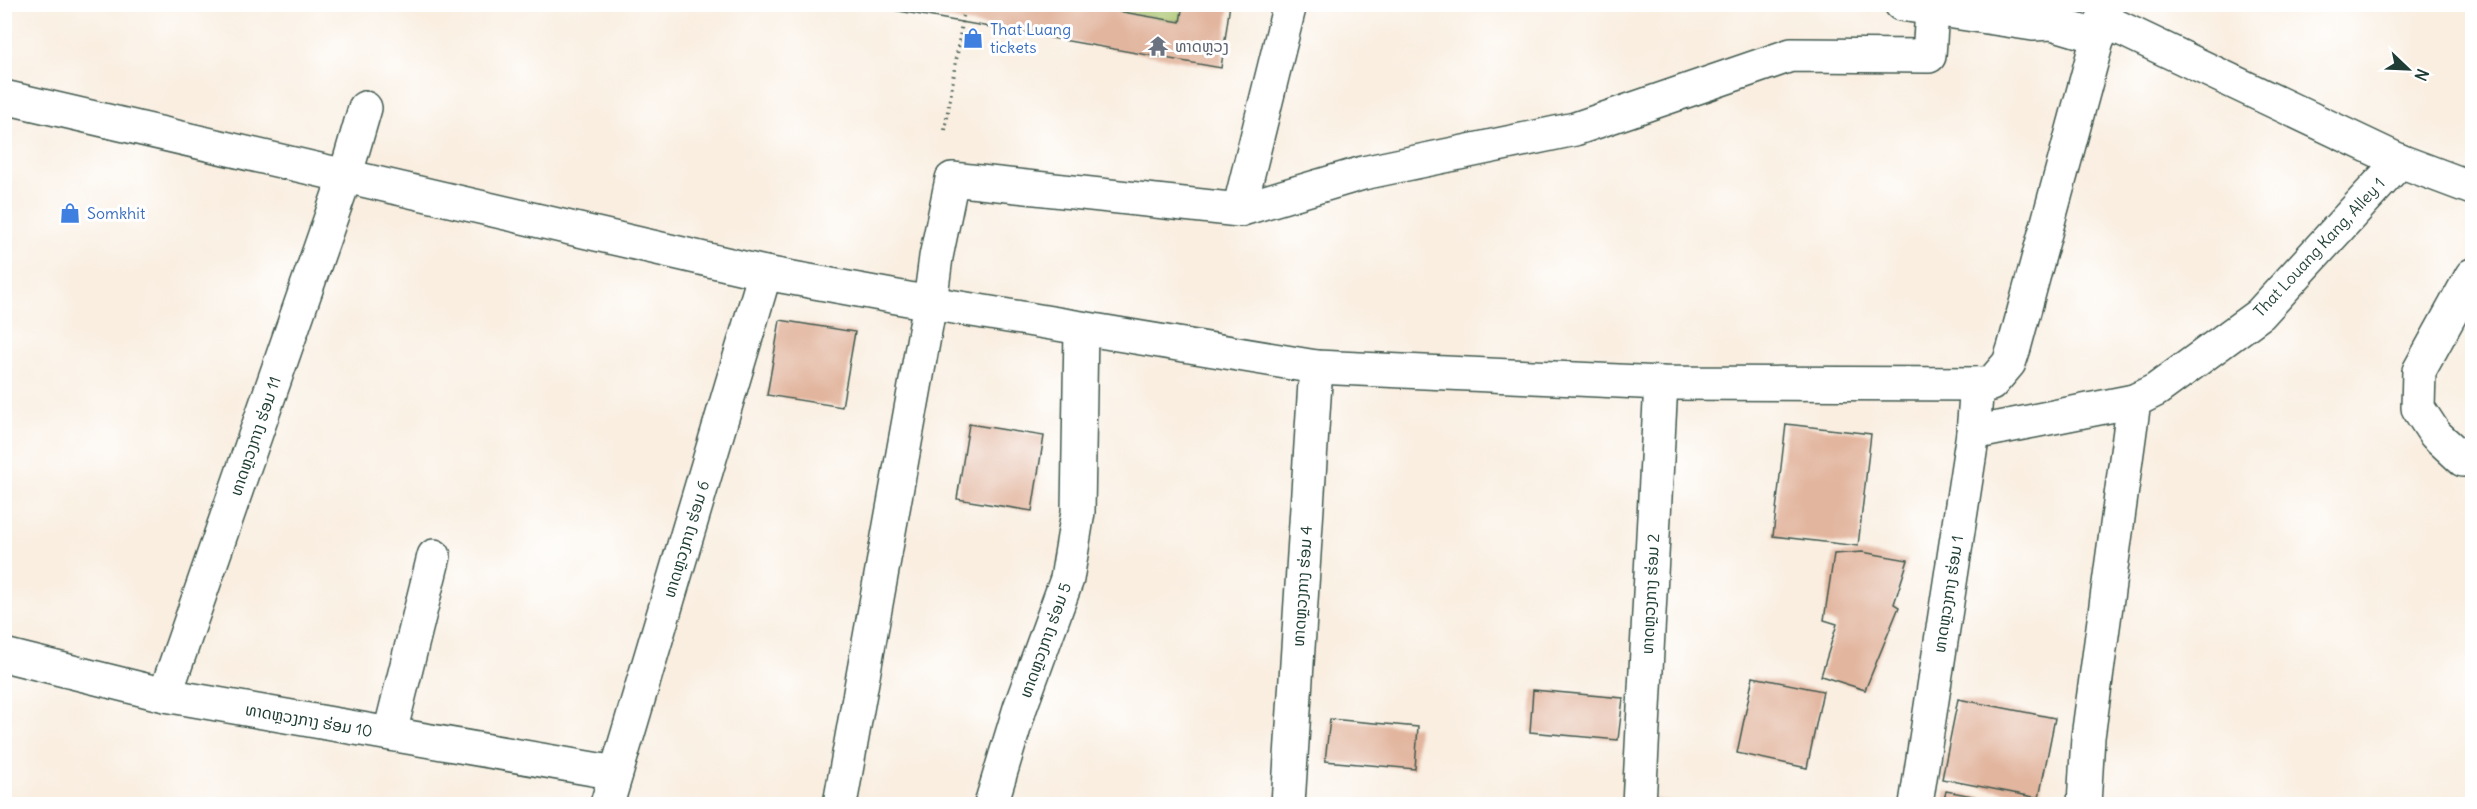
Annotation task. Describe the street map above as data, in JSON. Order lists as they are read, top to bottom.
{
  "streets": {
    "street": [
      "That Louang Kang, Alley 1",
      "ທາດຫຼວງກາງ ຮ່ອມ 11",
      "ທາດຫຼວງກາງ ຮ່ອມ 6",
      "ທາດຫຼວງກາງ ຮ່ອມ 4",
      "ທາດຫຼວງກາງ ຮ່ອມ 2",
      "ທາດຫຼວງກາງ ຮ່ອມ 1",
      "ທາດຫຼວງກາງ ຮ່ອມ 5",
      "ທາດຫຼວງກາງ ຮ່ອມ 10"
    ]
  },
  "crossings": [
    ["That Louang Kang, Alley 1", "ທາດຫຼວງກາງ ຮ່ອມ 1"],
    ["ທາດຫຼວງກາງ ຮ່ອມ 11", "ທາດຫຼວງກາງ ຮ່ອມ 10"],
    ["ທາດຫຼວງກາງ ຮ່ອມ 6", "ທາດຫຼວງກາງ ຮ່ອມ 10"]
  ],
  "places": {
    "shop": ["That Luang tickets", "Somkhit"],
    "temple": ["ທາດຫຼວງ"]
  },
  "north": "bottom right"
}
